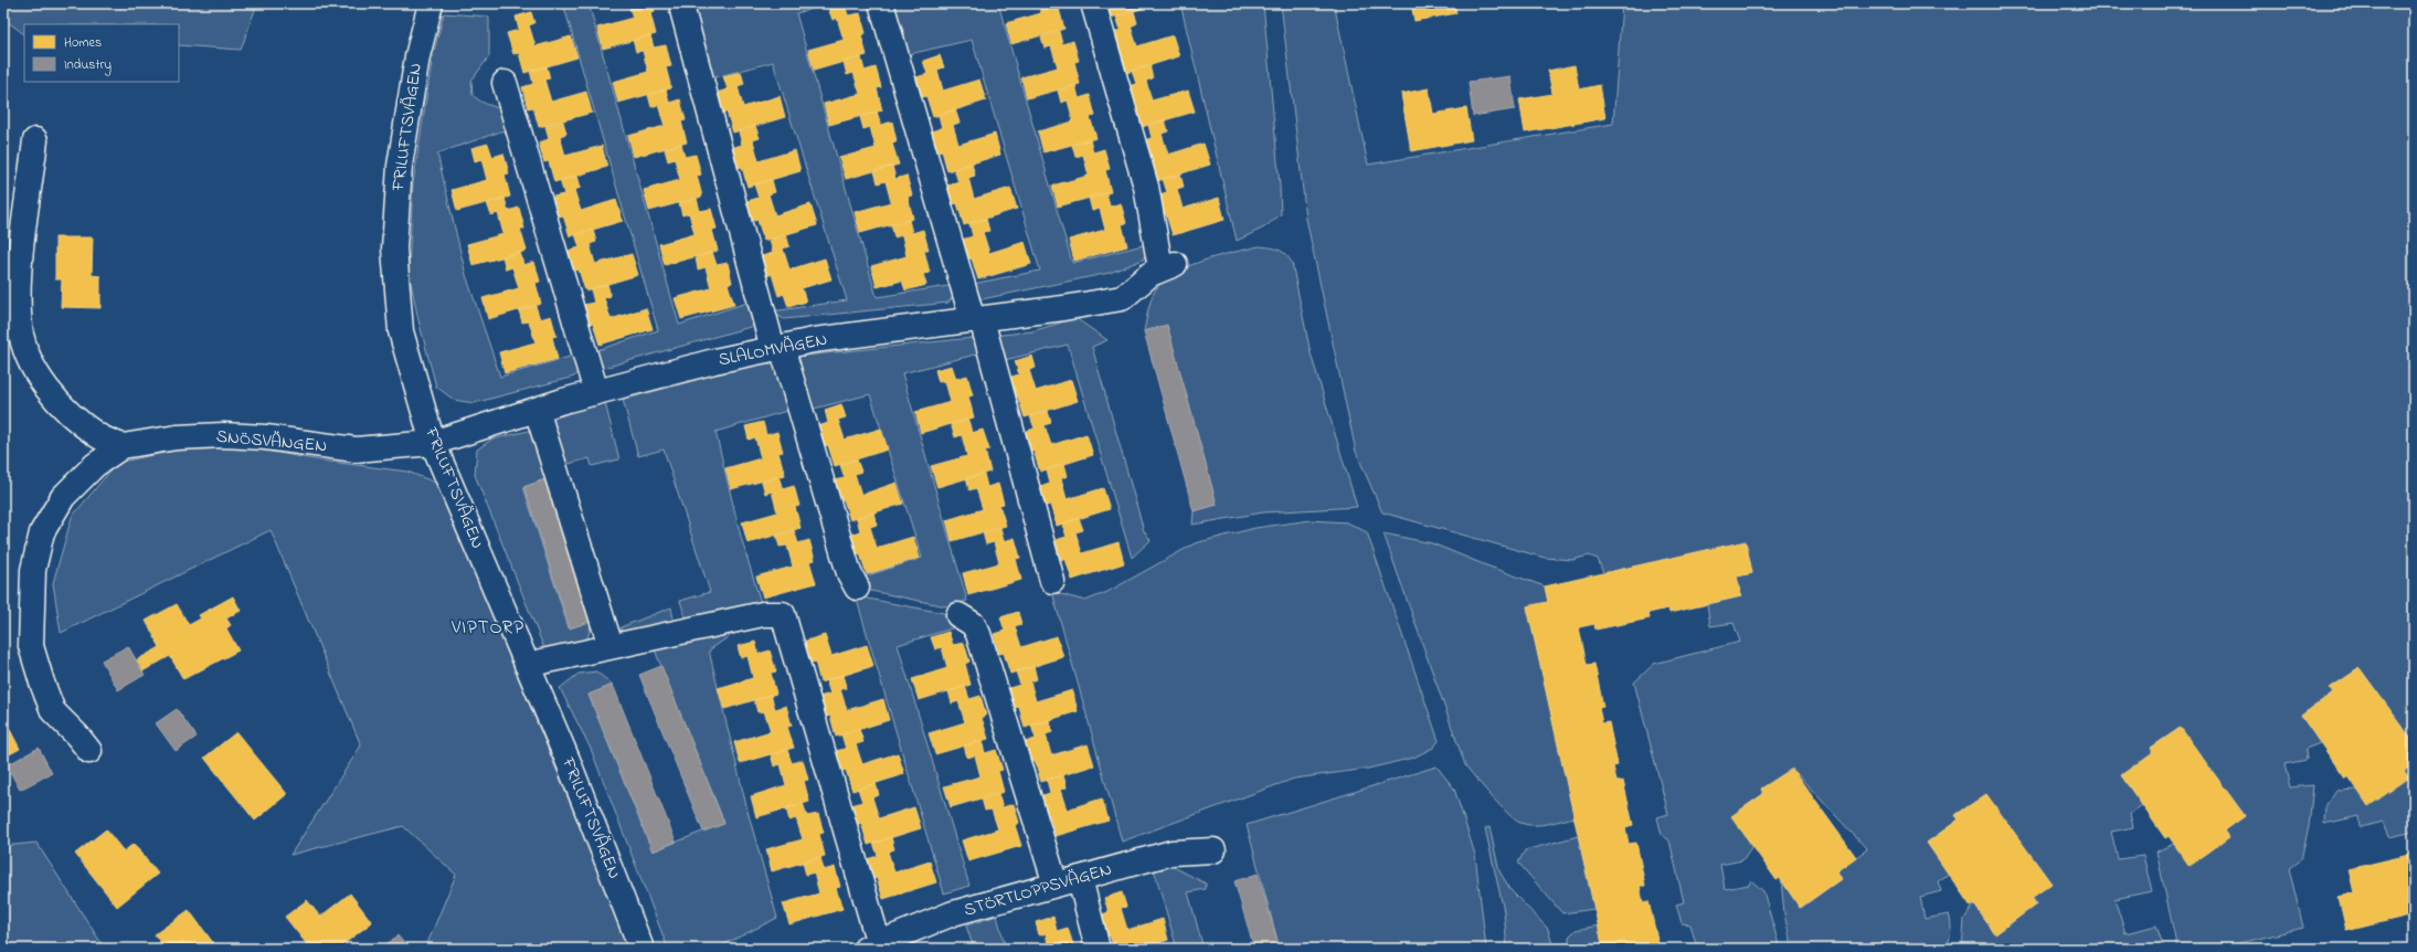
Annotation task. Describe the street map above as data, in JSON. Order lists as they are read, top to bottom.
{
  "streets": {
    "street": [
      "FRILUFTSVÄGEN",
      "SLALOMVÄGEN",
      "SNÖSVÄNGEN",
      "STÖRTLOPPSVÄGEN"
    ]
  },
  "crossings": [
    ["FRILUFTSVÄGEN", "SLALOMVÄGEN"],
    ["FRILUFTSVÄGEN", "SNÖSVÄNGEN"],
    ["SLALOMVÄGEN", "SNÖSVÄNGEN"]
  ],
  "districts": ["VIPTORP"],
  "legend": ["Homes", "Industry"]
}
